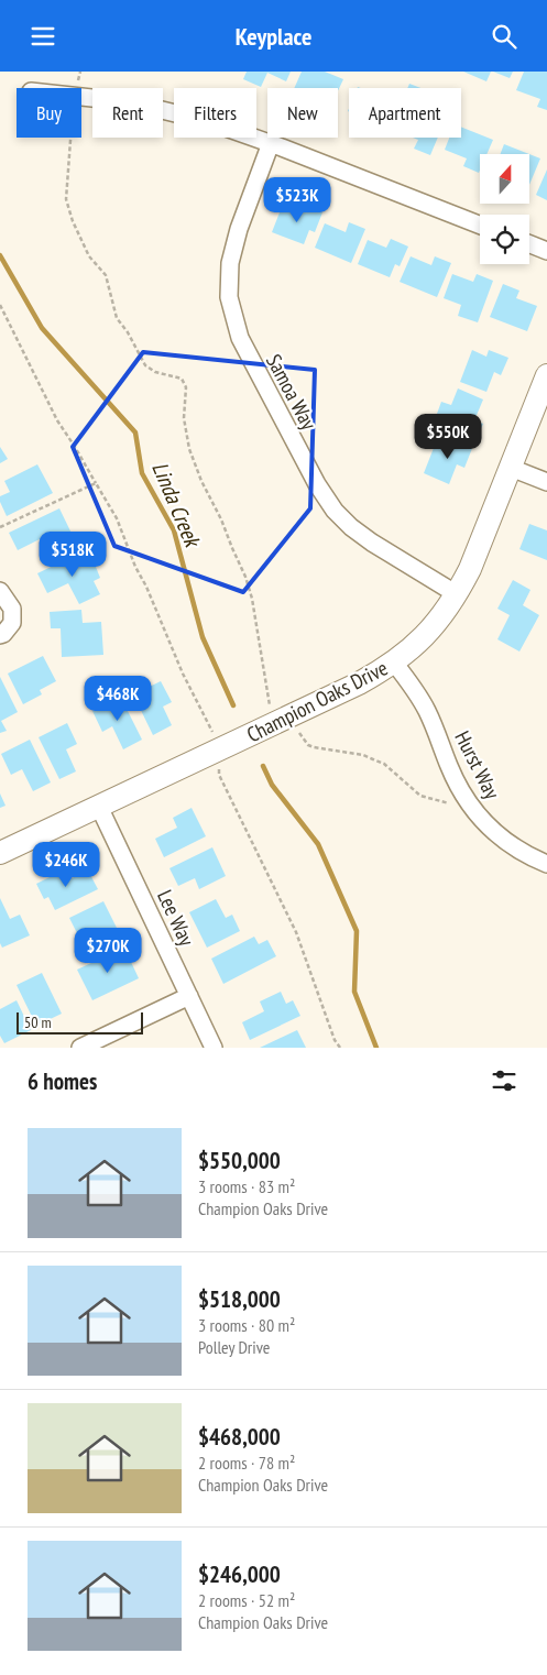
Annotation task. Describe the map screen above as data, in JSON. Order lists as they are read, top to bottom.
{
  "streets": {
    "street": [
      "Samoa Way",
      "Champion Oaks Drive",
      "Hurst Way",
      "Lee Way"
    ]
  },
  "crossings": [
    ["Samoa Way", "Champion Oaks Drive"],
    ["Champion Oaks Drive", "Hurst Way"],
    ["Champion Oaks Drive", "Lee Way"]
  ],
  "water": ["Linda Creek"],
  "scale_bar": "50 m",
  "north": "top",
  "page": {
    "header": "Keyplace",
    "chip": [
      "Buy",
      "Rent",
      "Filters",
      "New",
      "Apartment"
    ],
    "price": [
      "$523K",
      "$550K",
      "$518K",
      "$468K",
      "$246K",
      "$270K"
    ],
    "scale": "50 m",
    "heading": "6 homes",
    "list": [
      {
        "name": "$550,000",
        "note": "3 rooms · 83 m² · Champion Oaks Drive"
      },
      {
        "name": "$518,000",
        "note": "3 rooms · 80 m² · Polley Drive"
      },
      {
        "name": "$468,000",
        "note": "2 rooms · 78 m² · Champion Oaks Drive"
      },
      {
        "name": "$246,000",
        "note": "2 rooms · 52 m² · Champion Oaks Drive"
      }
    ]
  }
}
